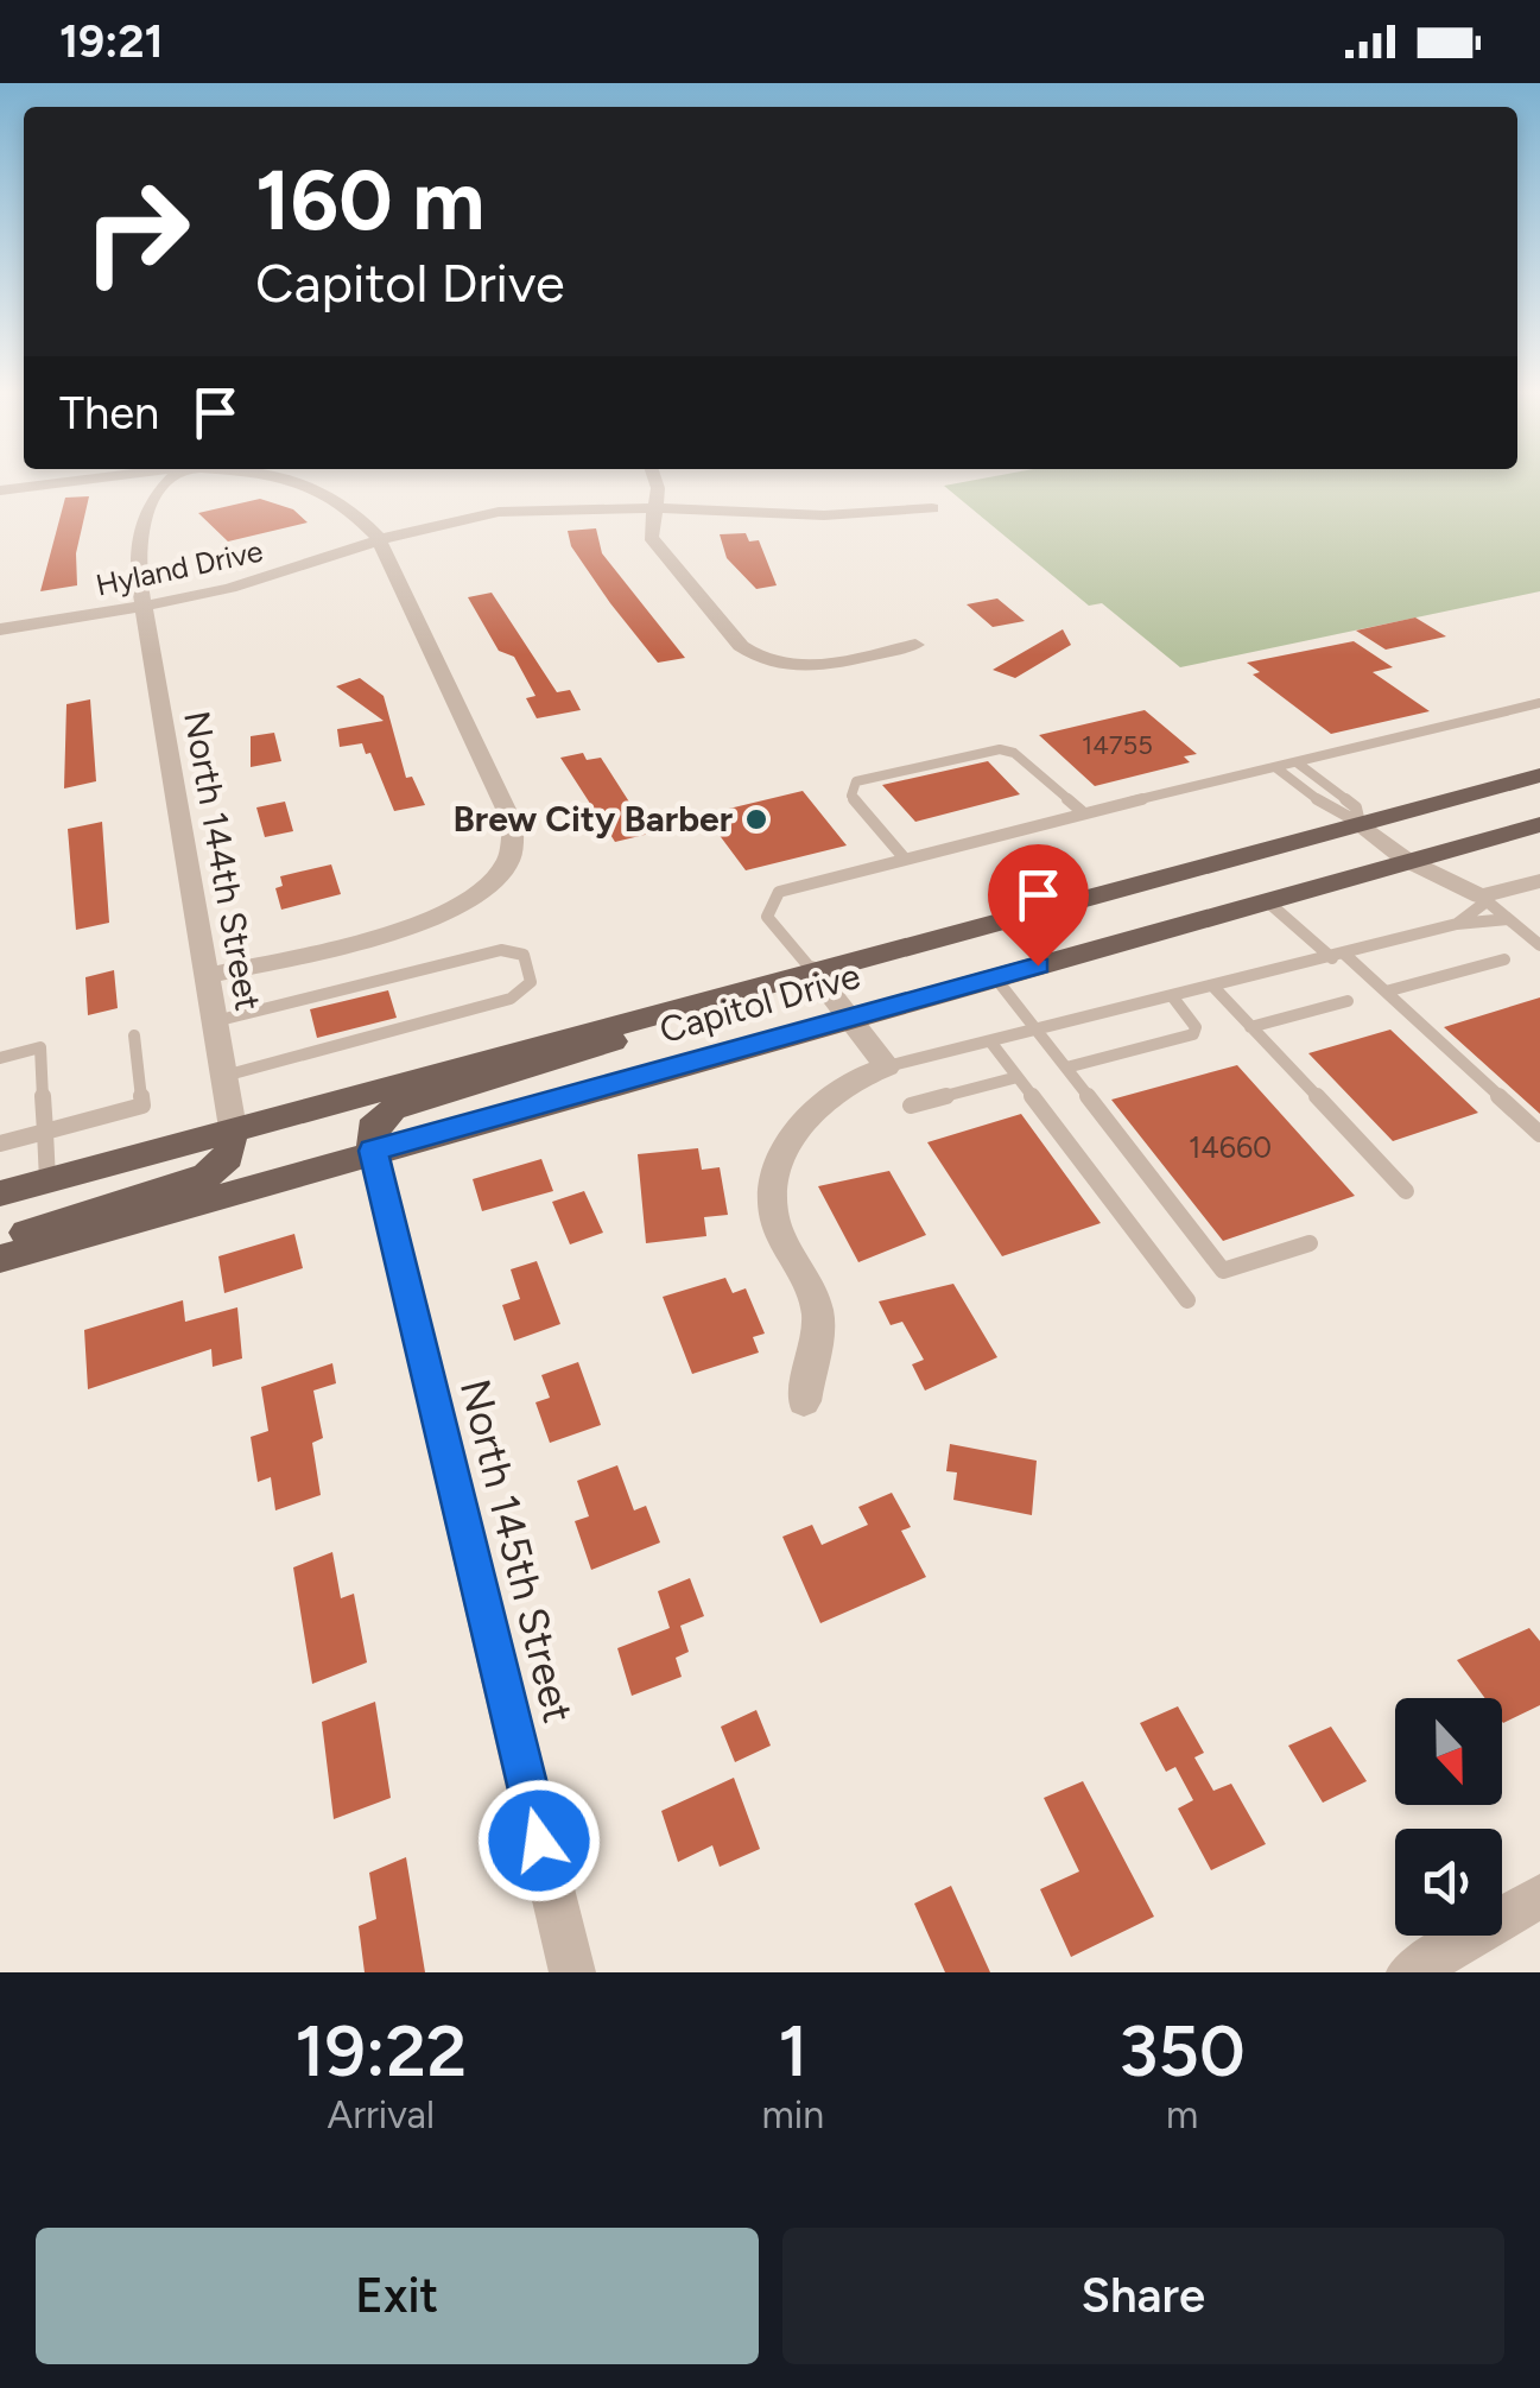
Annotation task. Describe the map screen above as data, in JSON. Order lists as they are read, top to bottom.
{
  "streets": {
    "main road": ["Capitol Drive"],
    "street": ["Hyland Drive", "North 144th Street", "North 145th Street"]
  },
  "crossings": [
    ["Hyland Drive", "North 144th Street"],
    ["North 144th Street", "Capitol Drive"],
    ["Capitol Drive", "North 145th Street"]
  ],
  "places": ["Brew City Barber"],
  "house_numbers": ["14755", "14660"],
  "north": "bottom",
  "page": {
    "status": "19:21",
    "turn": ["160 m", "Capitol Drive"],
    "then": "Then",
    "eta": [
      "19:22",
      "Arrival",
      "1",
      "min",
      "350",
      "m"
    ],
    "buttons": ["Exit", "Share"]
  }
}
